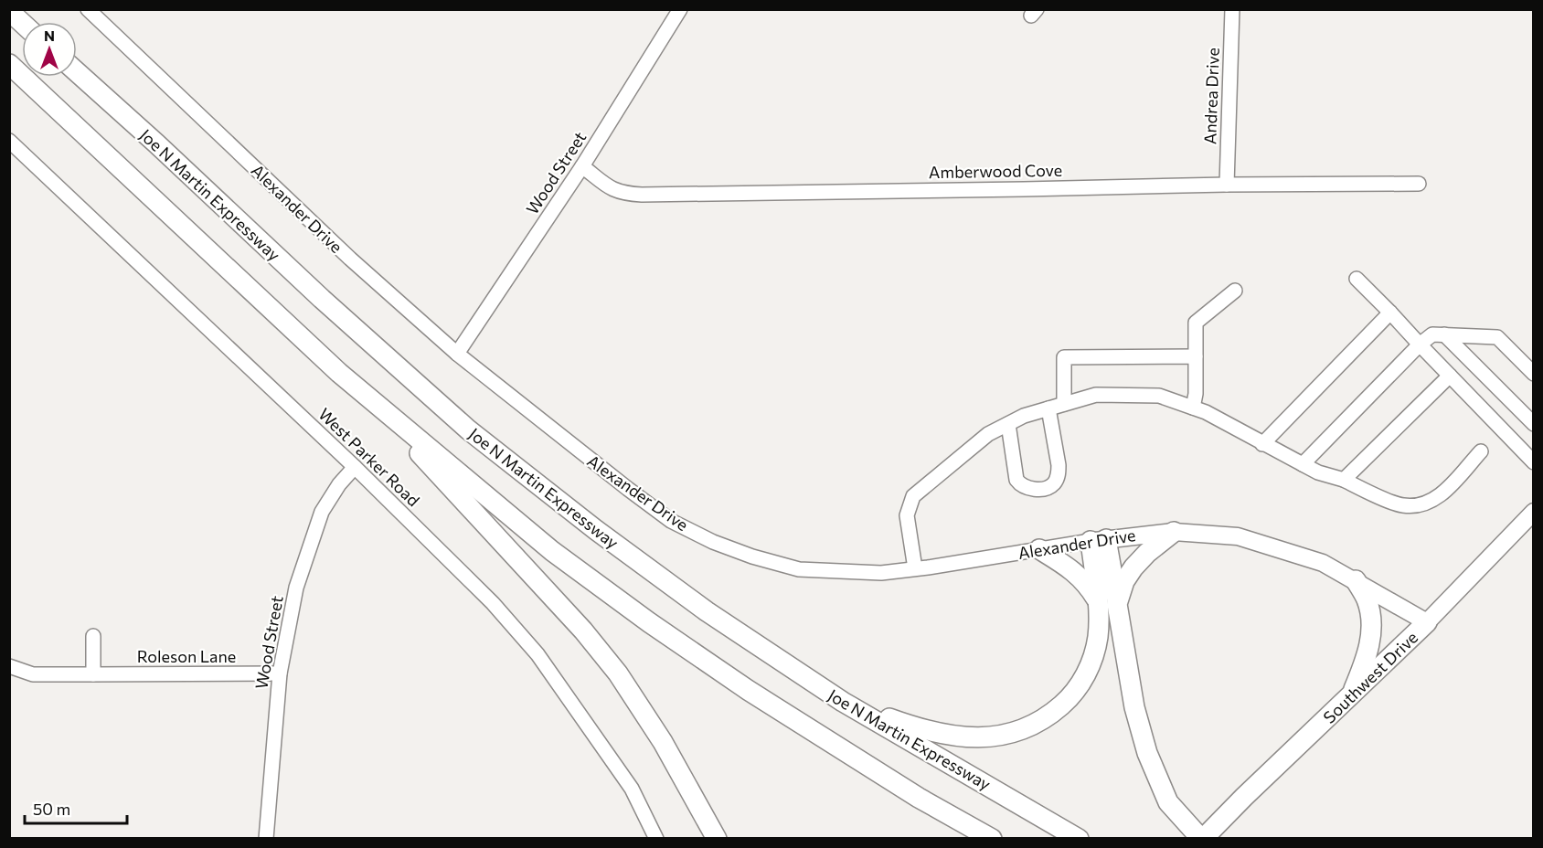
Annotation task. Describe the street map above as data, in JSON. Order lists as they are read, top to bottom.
{
  "streets": {
    "highway": ["Joe N Martin Expressway", "Southwest Drive"],
    "main road": ["Alexander Drive"],
    "street": [
      "Andrea Drive",
      "Amberwood Cove",
      "Wood Street",
      "West Parker Road",
      "Roleson Lane"
    ]
  },
  "crossings": [
    ["Andrea Drive", "Amberwood Cove"],
    ["Amberwood Cove", "Wood Street"],
    ["Wood Street", "Alexander Drive"],
    ["Wood Street", "West Parker Road"],
    ["Wood Street", "Roleson Lane"],
    ["Alexander Drive", "Southwest Drive"]
  ],
  "scale_bar": "50 m",
  "north": "top"
}
